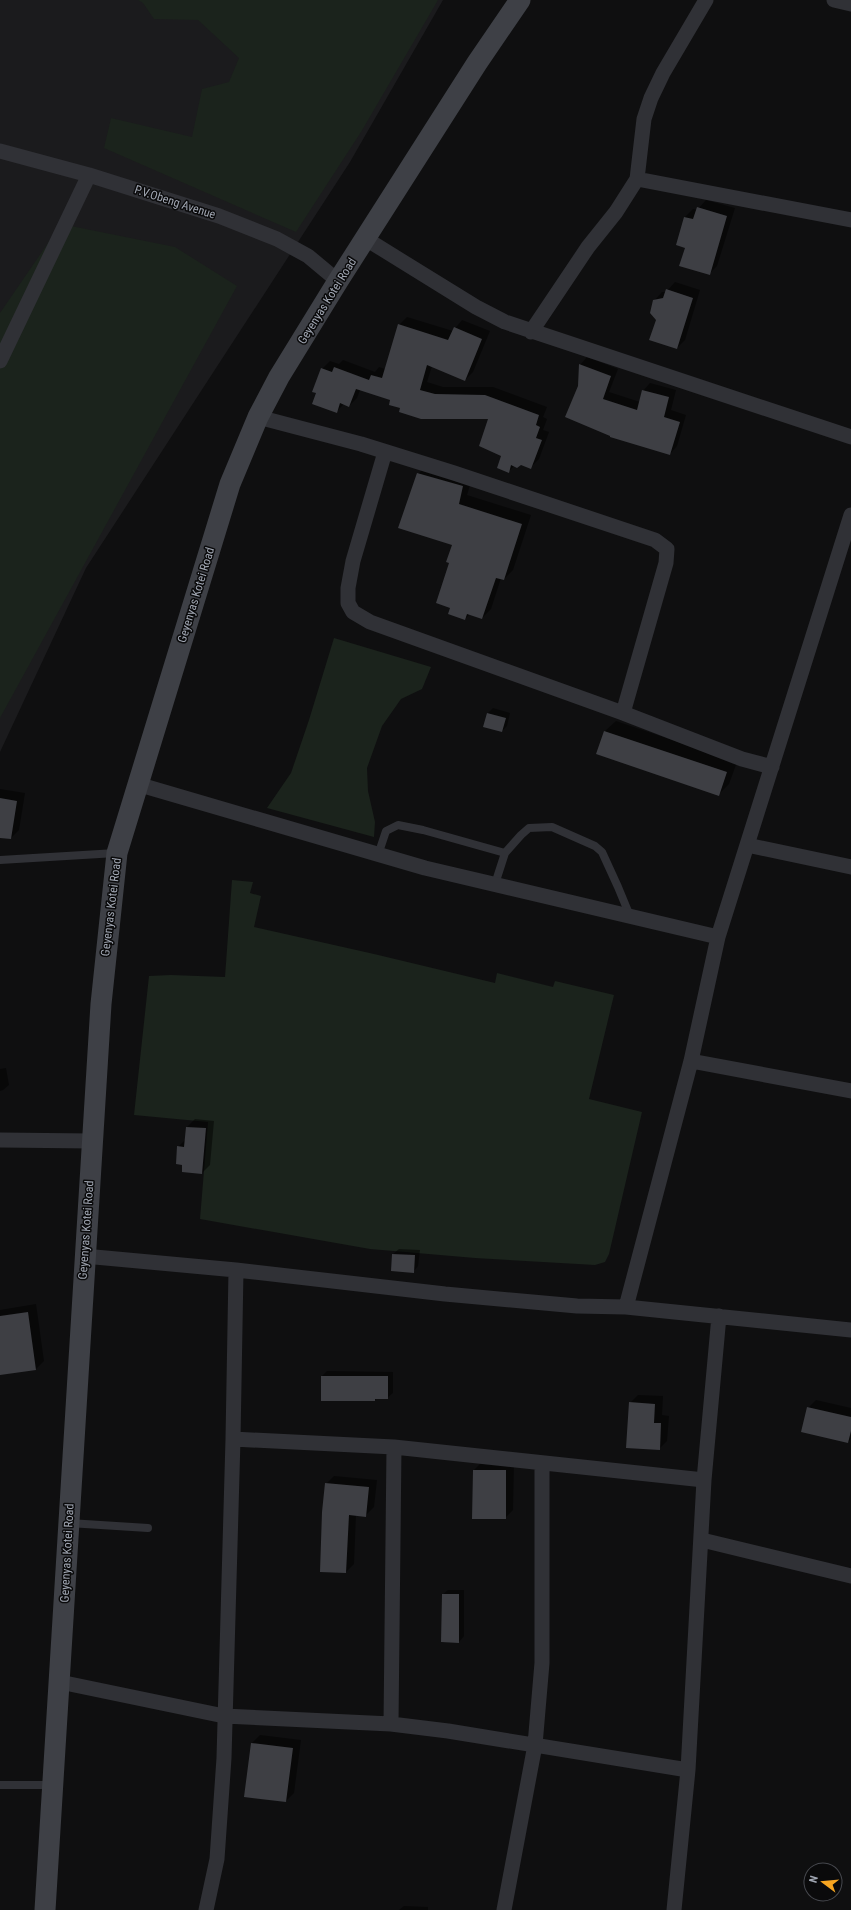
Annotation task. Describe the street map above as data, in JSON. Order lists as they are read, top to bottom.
{
  "streets": {
    "street": ["P.V.Obeng Avenue", "Geyenyas Kotei Road"]
  },
  "crossings": [
    ["P.V.Obeng Avenue", "Geyenyas Kotei Road"]
  ],
  "north": "left"
}
